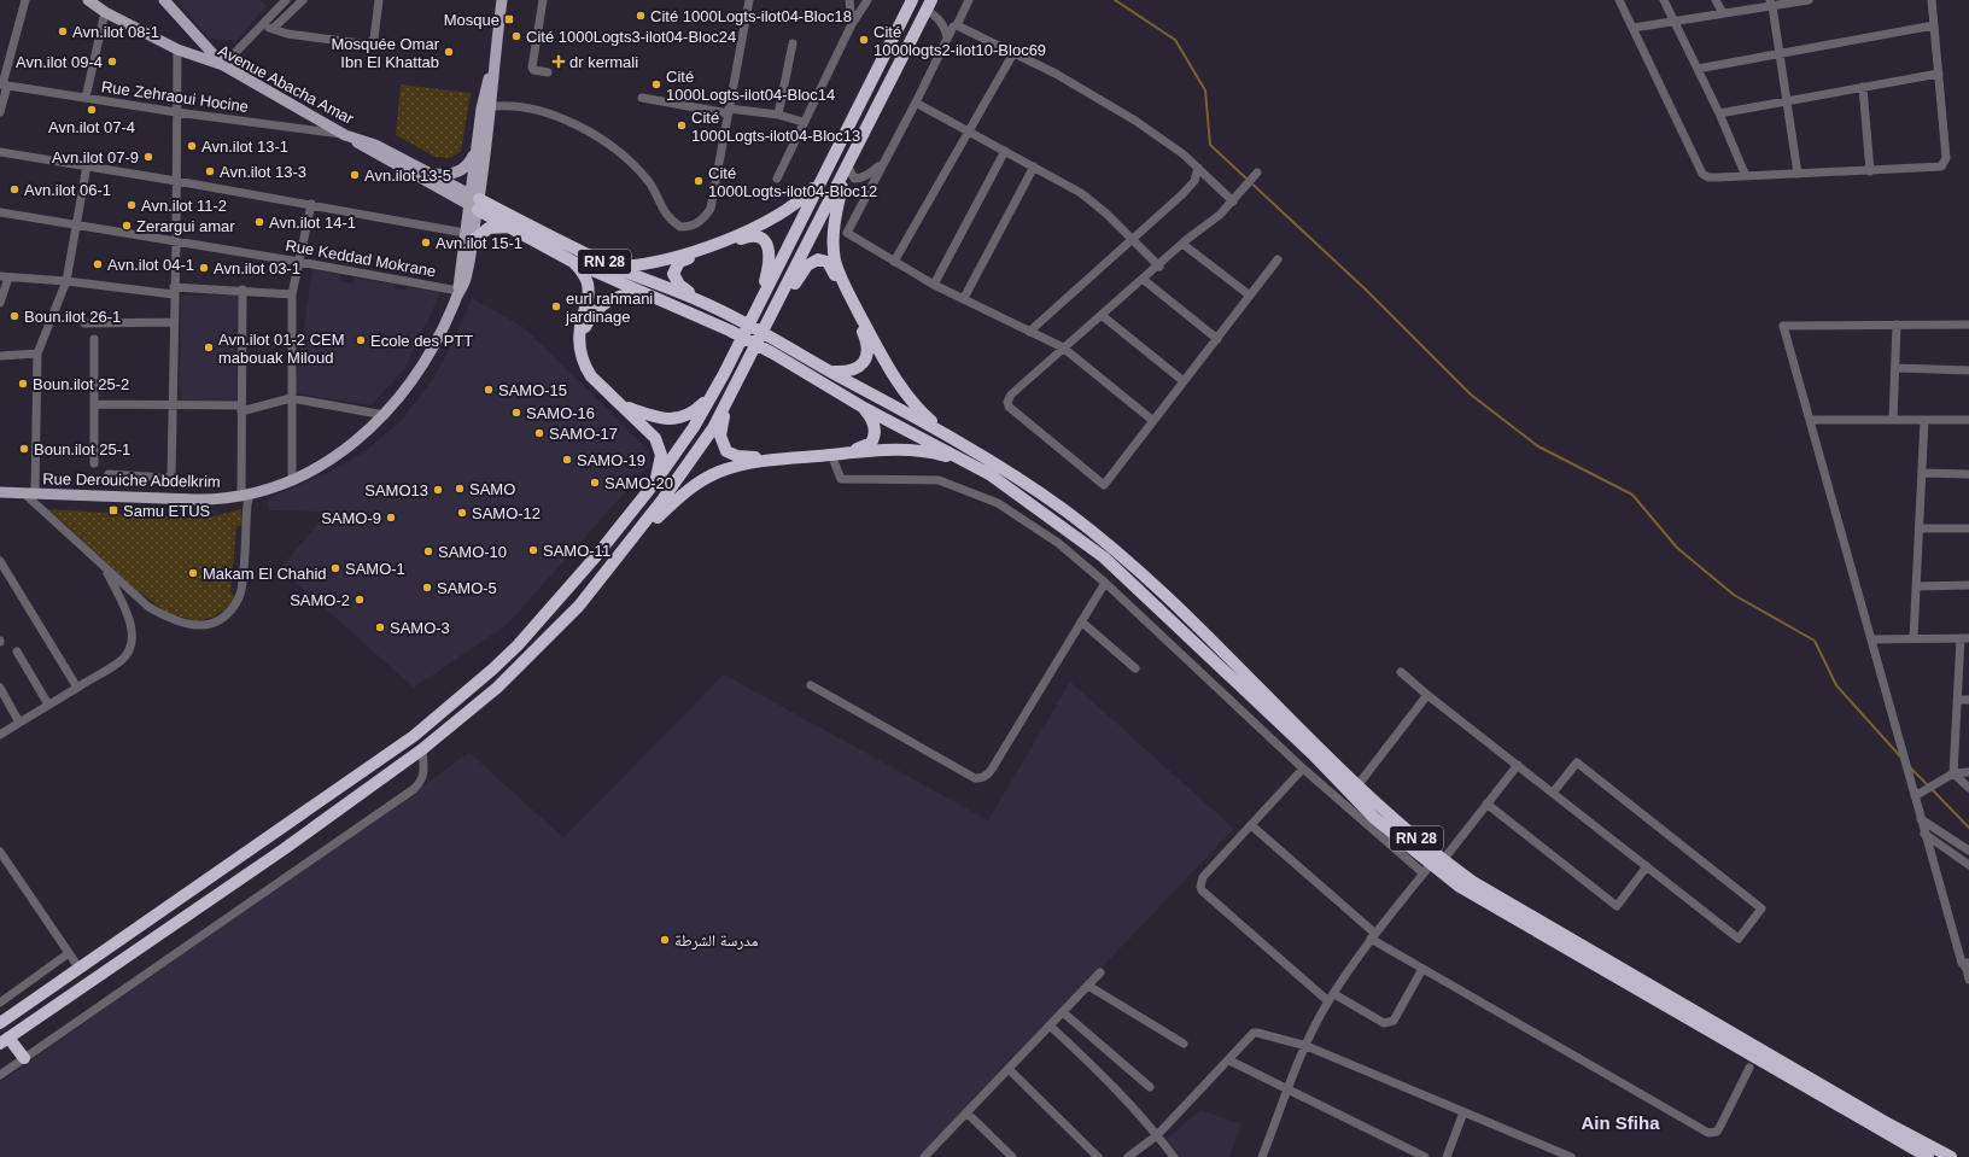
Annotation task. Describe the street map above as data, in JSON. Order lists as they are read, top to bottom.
{
  "streets": {
    "highway": ["Avenue Abacha Amar", "RN 28"],
    "main road": ["Rue Derouiche Abdelkrim"],
    "street": ["Rue Zehraoui Hocine", "Rue Keddad Mokrane"]
  },
  "crossings": [
    ["Avenue Abacha Amar", "Rue Zehraoui Hocine"],
    ["Avenue Abacha Amar", "RN 28"],
    ["Avenue Abacha Amar", "Rue Derouiche Abdelkrim"],
    ["Rue Keddad Mokrane", "Rue Derouiche Abdelkrim"]
  ],
  "districts": ["Ain Sfiha"],
  "places": {
    "other": [
      "Cité 1000Logts-ilot04-Bloc18",
      "Avn.ilot 08-1",
      "Cité 1000Logts3-ilot04-Bloc24",
      "Cité 1000logts2-ilot10-Bloc69",
      "Mosquée Omar Ibn El Khattab",
      "Avn.ilot 09-4",
      "Cité 1000Logts-ilot04-Bloc14",
      "Avn.ilot 07-4",
      "Cité 1000Logts-ilot04-Bloc13",
      "Avn.ilot 13-1",
      "Avn.ilot 07-9",
      "Avn.ilot 13-3",
      "Avn.ilot 13-5",
      "Cité 1000Logts-ilot04-Bloc12",
      "Avn.ilot 06-1",
      "Avn.ilot 11-2",
      "Avn.ilot 14-1",
      "Zerargui amar",
      "Avn.ilot 15-1",
      "Avn.ilot 04-1",
      "Avn.ilot 03-1",
      "eurl rahmani jardinage",
      "Boun.ilot 26-1",
      "Ecole des PTT",
      "Avn.ilot 01-2 CEM mabouak Miloud",
      "Boun.ilot 25-2",
      "SAMO-15",
      "SAMO-16",
      "SAMO-17",
      "Boun.ilot 25-1",
      "SAMO-19",
      "SAMO-20",
      "SAMO",
      "SAMO13",
      "SAMO-12",
      "SAMO-9",
      "SAMO-11",
      "SAMO-10",
      "SAMO-1",
      "Makam El Chahid",
      "SAMO-5",
      "SAMO-2",
      "SAMO-3",
      "مدرسة الشرطة"
    ],
    "transit": ["Mosque", "Samu ETUS"],
    "health": ["dr kermali"]
  }
}
